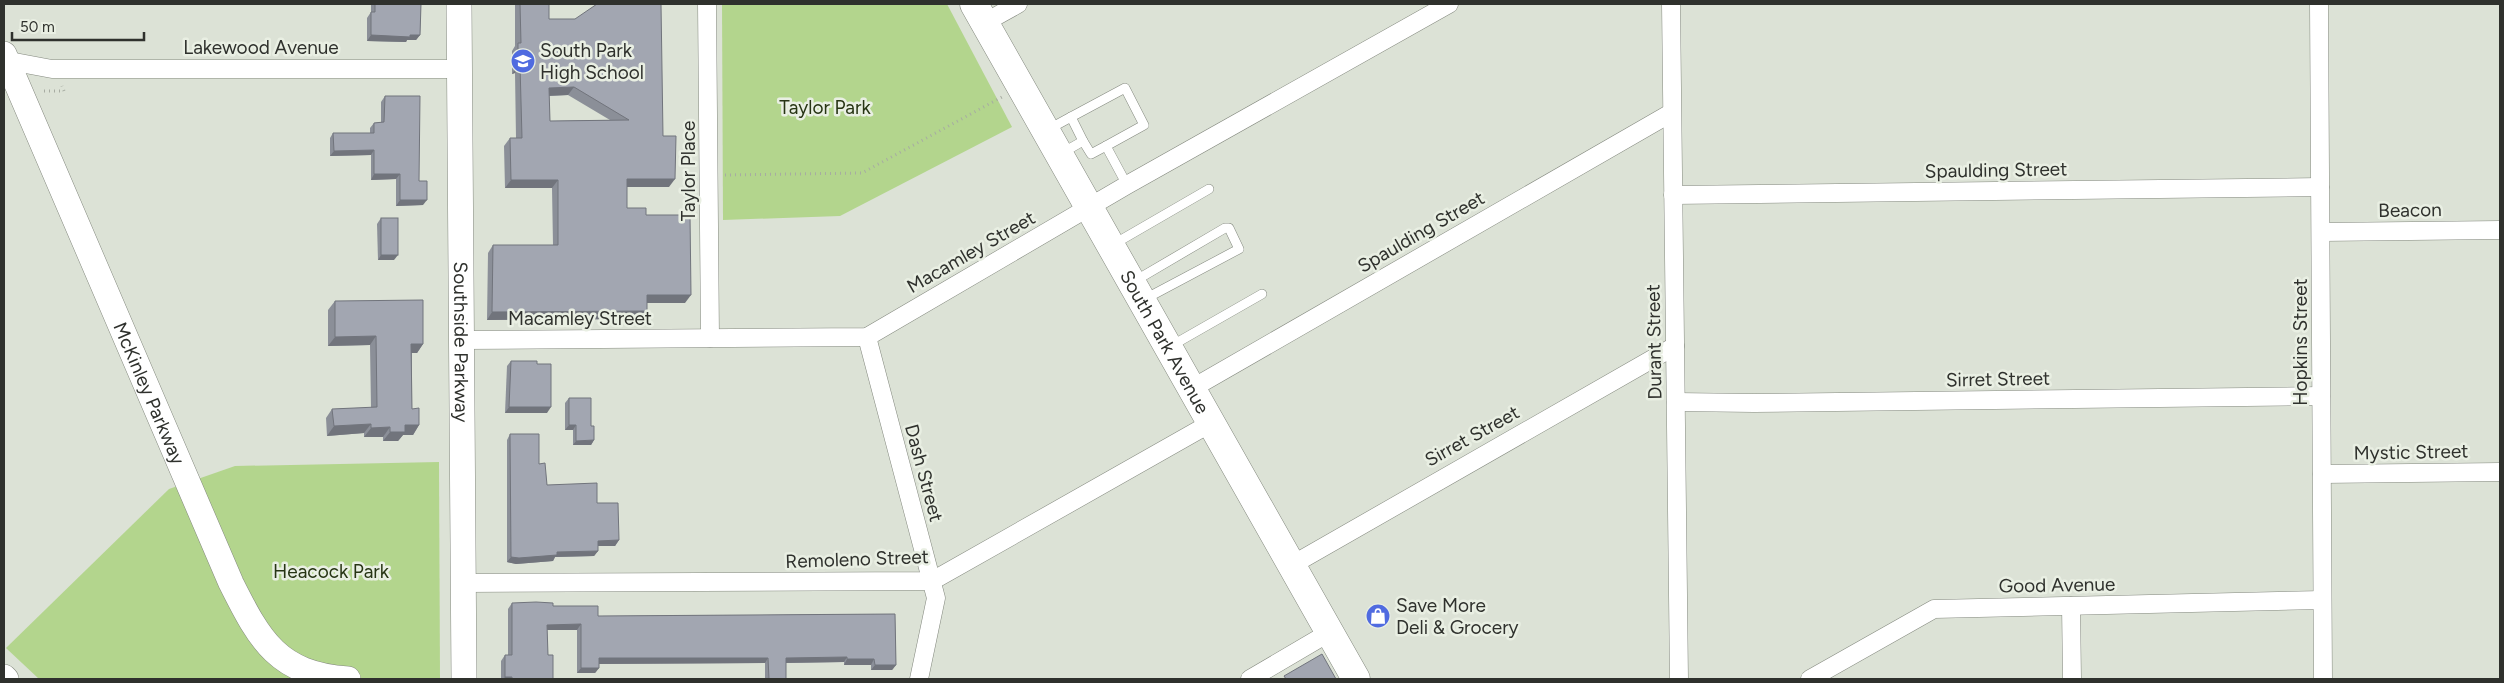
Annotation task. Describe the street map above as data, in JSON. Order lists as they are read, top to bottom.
{
  "streets": {
    "main road": ["South Park Avenue"],
    "street": [
      "Lakewood Avenue",
      "Spaulding Street",
      "Taylor Place",
      "Beacon",
      "Macamley Street",
      "Southside Parkway",
      "Durant Street",
      "Hopkins Street",
      "Sirret Street",
      "McKinley Parkway",
      "Mystic Street",
      "Dash Street",
      "Remoleno Street",
      "Good Avenue"
    ]
  },
  "crossings": [
    ["Lakewood Avenue", "Southside Parkway"],
    ["Lakewood Avenue", "McKinley Parkway"],
    ["Spaulding Street", "South Park Avenue"],
    ["Spaulding Street", "Durant Street"],
    ["Spaulding Street", "Hopkins Street"],
    ["Taylor Place", "Macamley Street"],
    ["Beacon", "Hopkins Street"],
    ["Macamley Street", "Southside Parkway"],
    ["Macamley Street", "South Park Avenue"],
    ["Macamley Street", "Dash Street"],
    ["Southside Parkway", "Remoleno Street"],
    ["South Park Avenue", "Sirret Street"],
    ["South Park Avenue", "Remoleno Street"],
    ["Durant Street", "Sirret Street"],
    ["Hopkins Street", "Sirret Street"],
    ["Hopkins Street", "Mystic Street"],
    ["Hopkins Street", "Good Avenue"],
    ["Dash Street", "Remoleno Street"]
  ],
  "parks": ["Taylor Park", "Heacock Park"],
  "places": {
    "school or university": ["South Park High School"],
    "shop": ["Save More Deli & Grocery"]
  },
  "scale_bar": "50 m"
}
